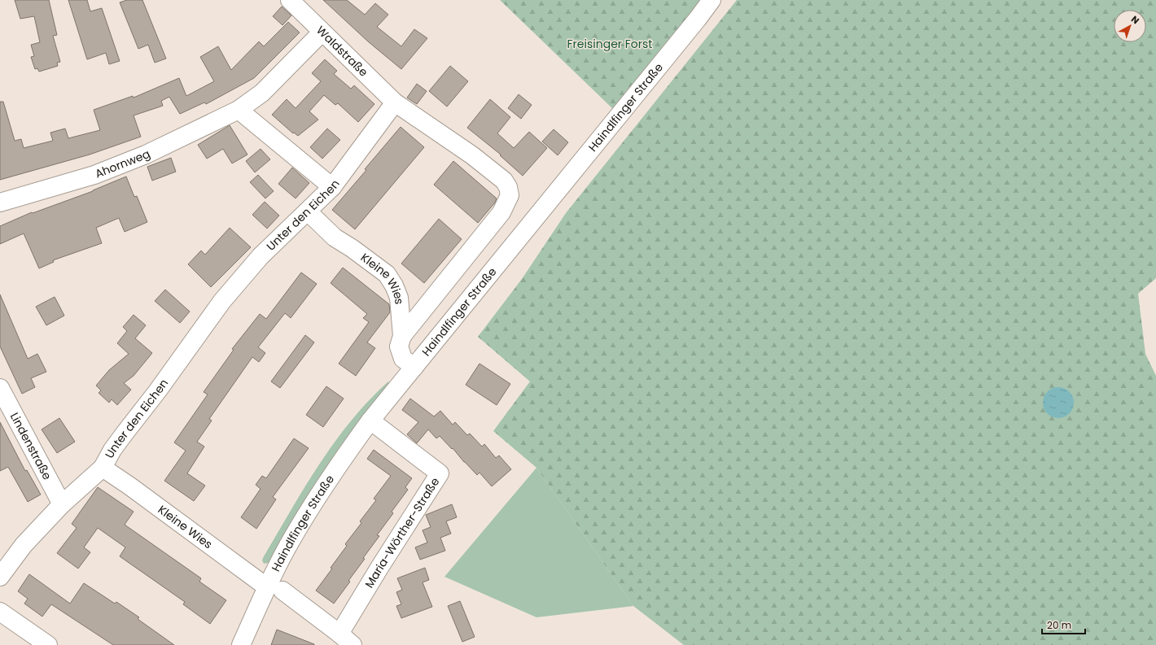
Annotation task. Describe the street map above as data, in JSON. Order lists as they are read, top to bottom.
{
  "streets": {
    "street": [
      "Waldstraße",
      "Haindlfinger Straße",
      "Ahornweg",
      "Unter den Eichen",
      "Kleine Wies",
      "Lindenstraße",
      "Maria-Wörther-Straße"
    ]
  },
  "crossings": [
    ["Waldstraße", "Ahornweg"],
    ["Waldstraße", "Unter den Eichen"],
    ["Haindlfinger Straße", "Kleine Wies"],
    ["Haindlfinger Straße", "Maria-Wörther-Straße"],
    ["Unter den Eichen", "Kleine Wies"],
    ["Unter den Eichen", "Lindenstraße"],
    ["Kleine Wies", "Maria-Wörther-Straße"]
  ],
  "parks": ["Freisinger Forst"],
  "scale_bar": "20 m",
  "north": "top right"
}
